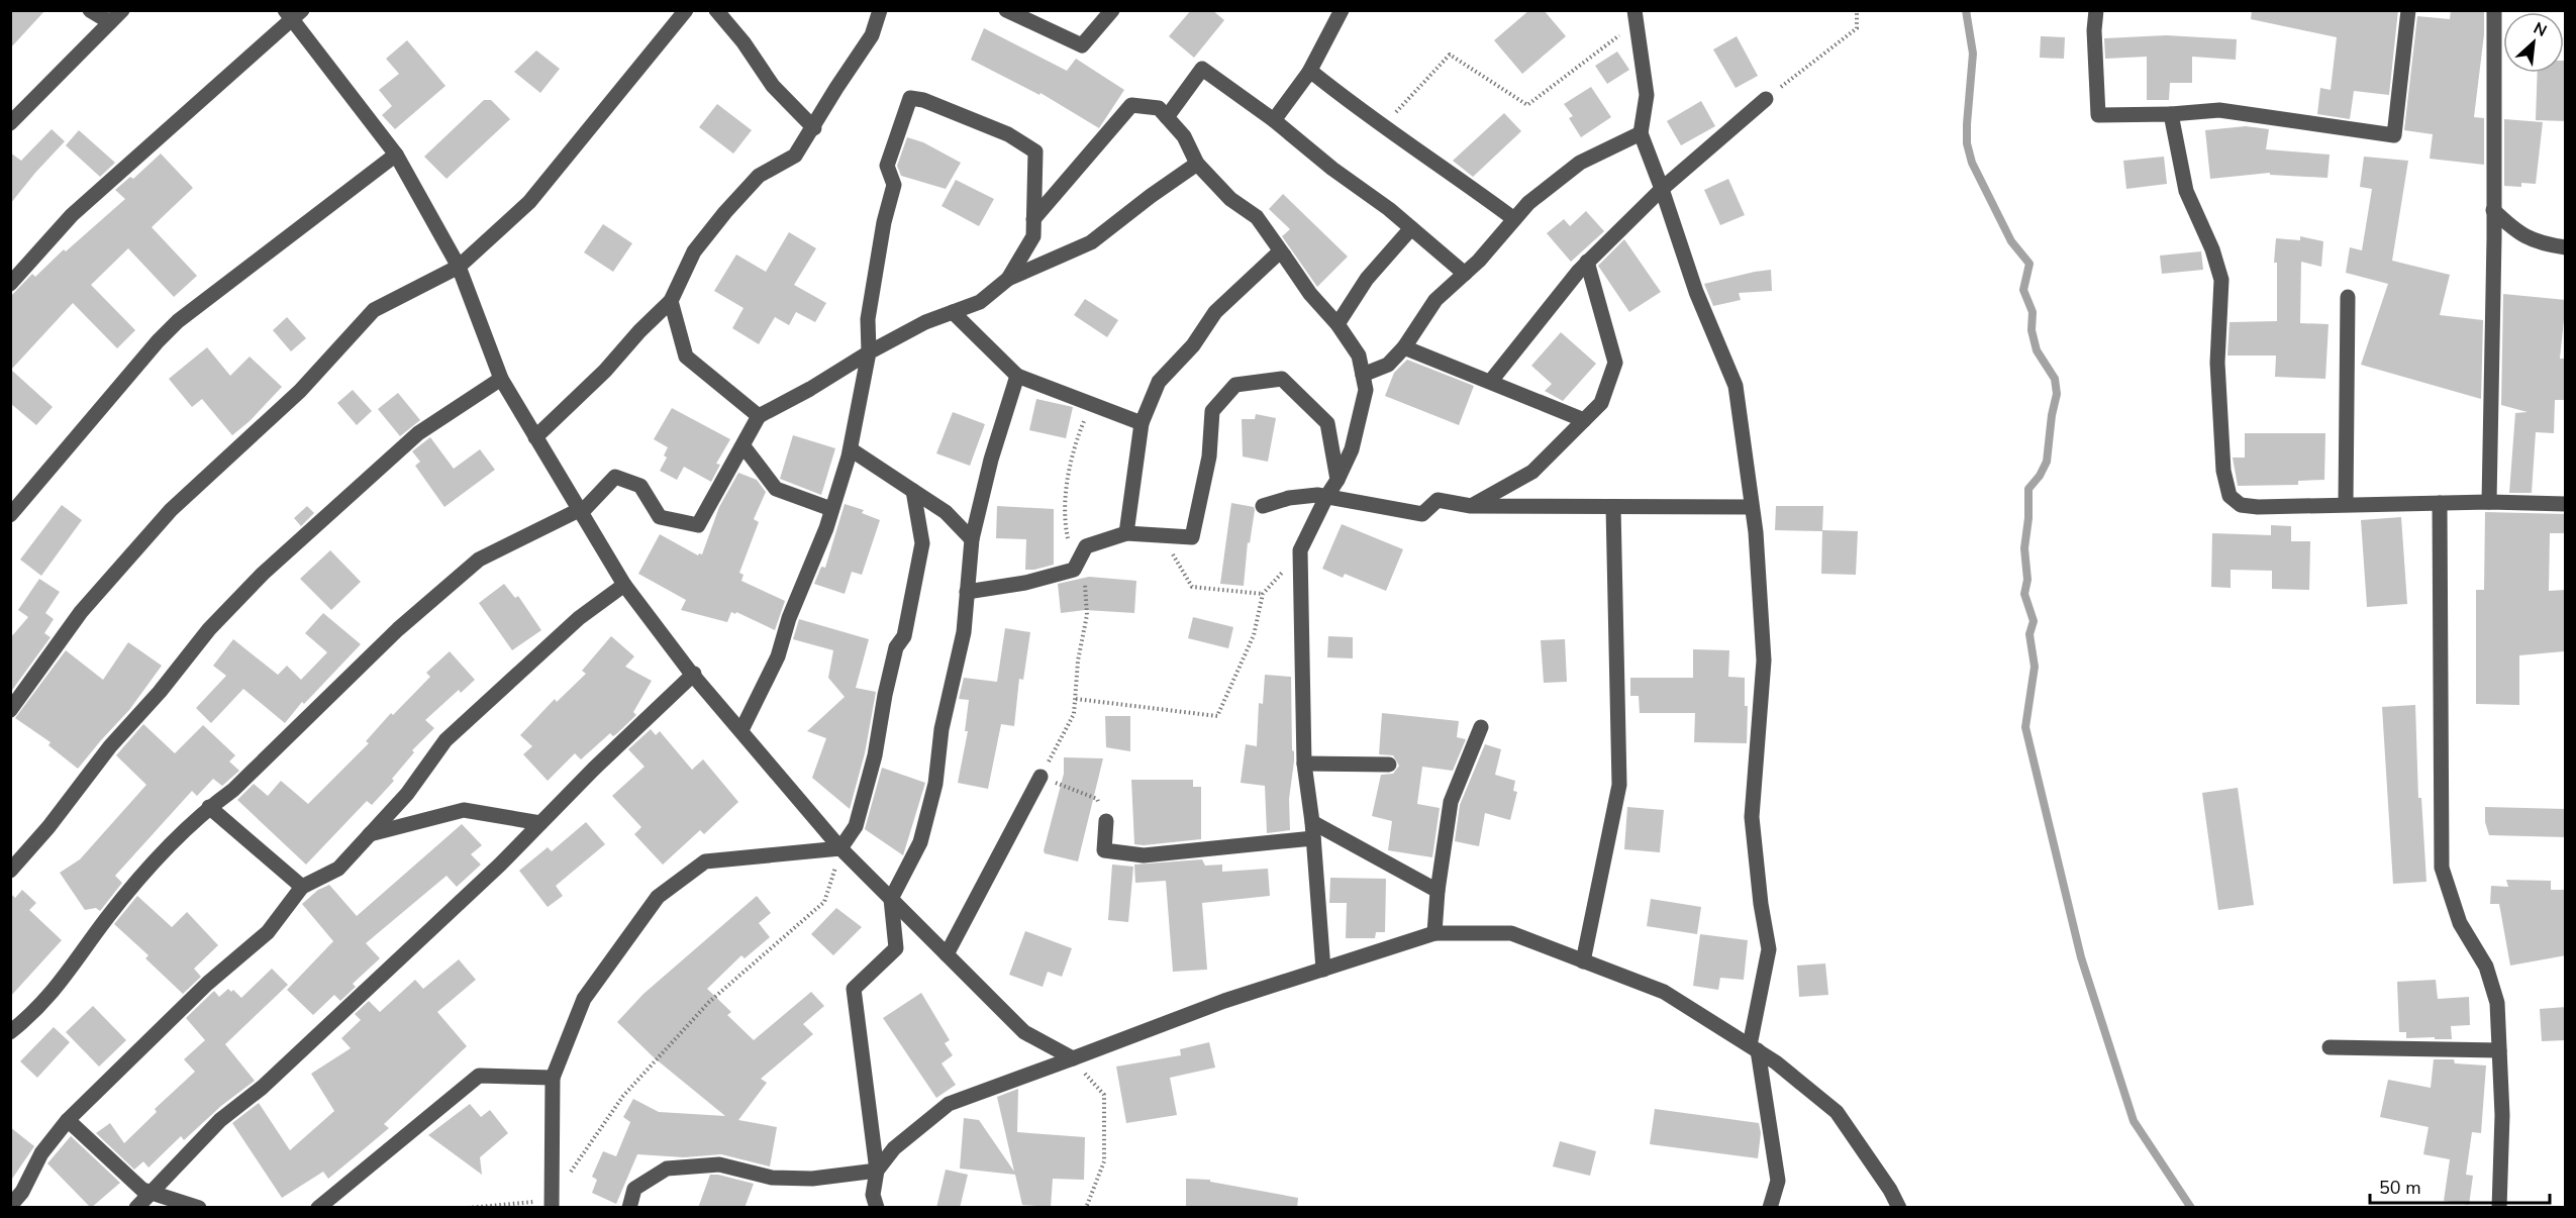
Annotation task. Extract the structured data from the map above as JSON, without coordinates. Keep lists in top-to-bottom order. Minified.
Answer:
{"scale_bar":"50 m","north":"top right"}
